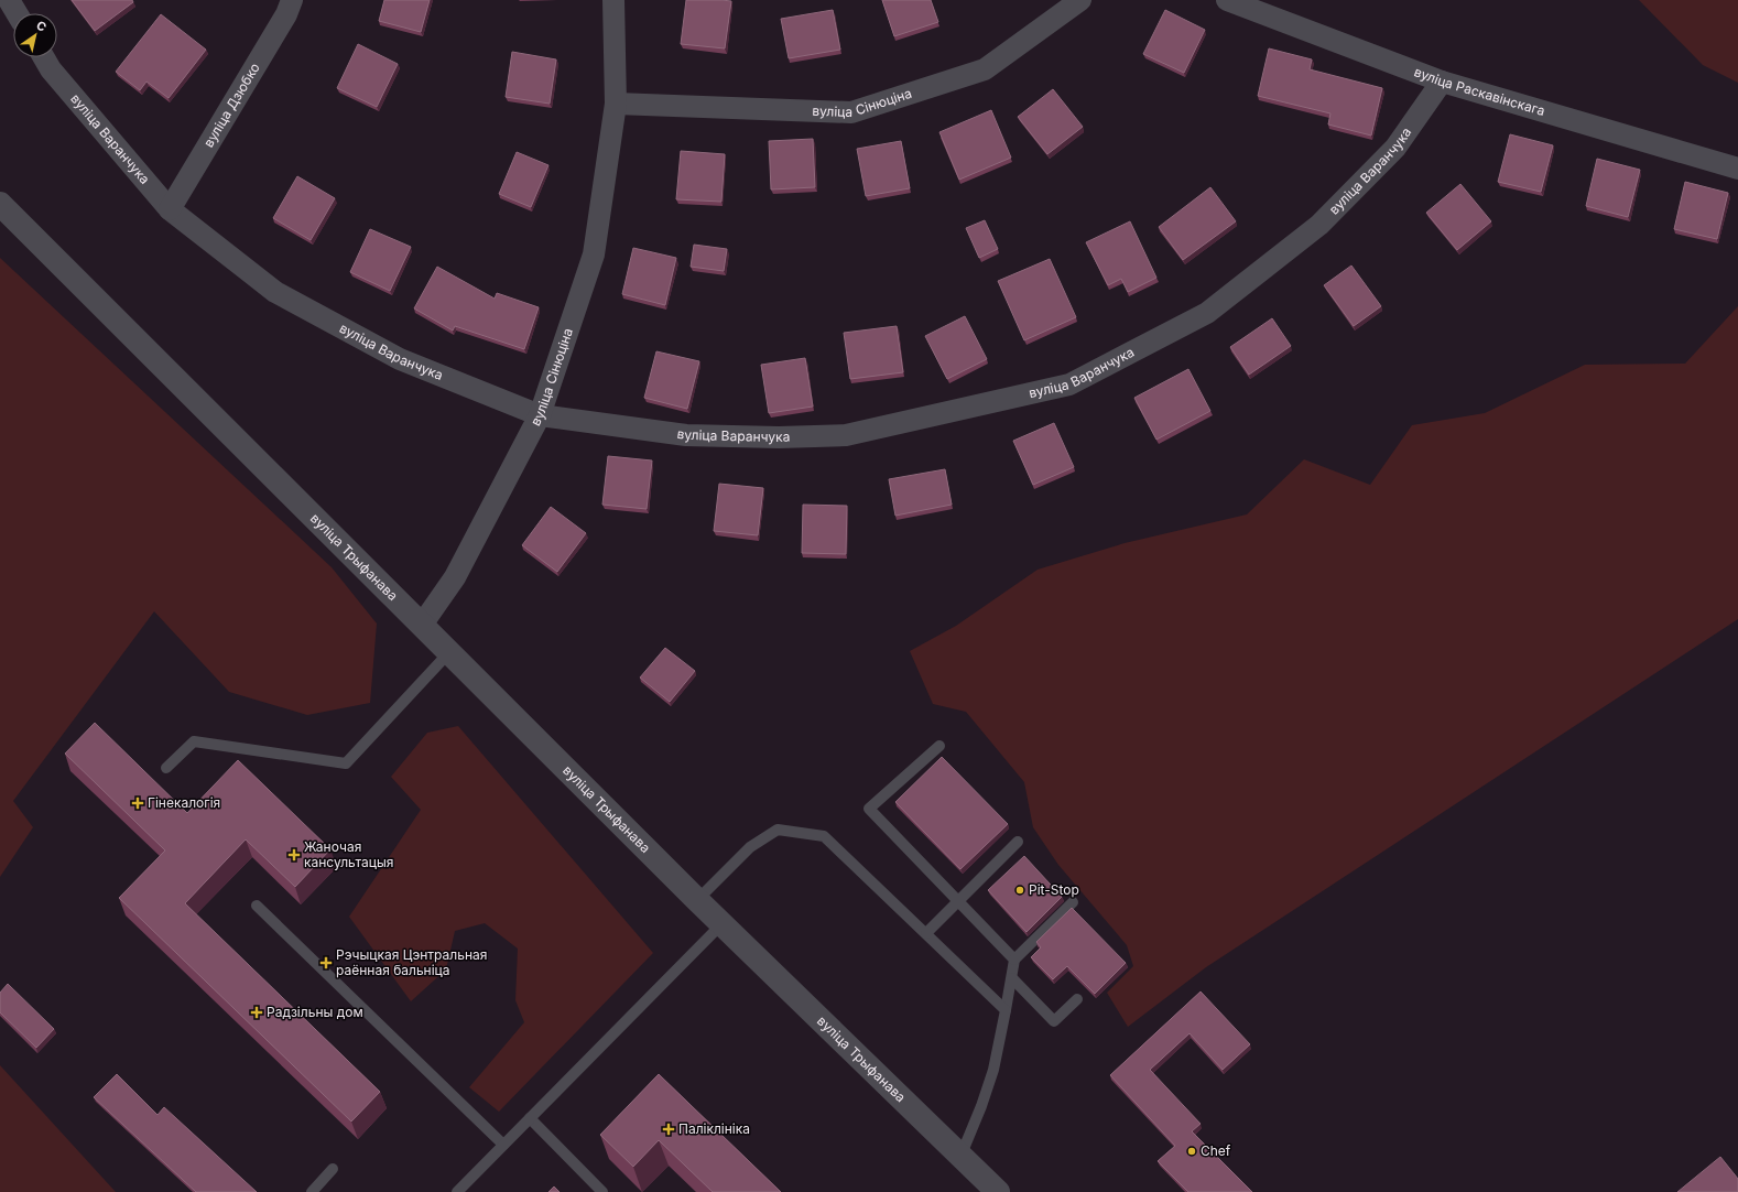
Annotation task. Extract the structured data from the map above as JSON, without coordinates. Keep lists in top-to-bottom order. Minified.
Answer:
{"streets":{"street":["вуліца Раскавінскага","вуліца Сінюціна","вуліца Дзюбко","вуліца Варанчука","вуліца Трыфанава"]},"crossings":[["вуліца Раскавінскага","вуліца Варанчука"],["вуліца Сінюціна","вуліца Варанчука"],["вуліца Сінюціна","вуліца Трыфанава"],["вуліца Дзюбко","вуліца Варанчука"]],"places":{"health":["Гінекалогія","Жаночая кансультацыя","Рэчыцкая Цэнтральная раённая бальніца","Радзільны дом","Паліклініка"],"other":["Pit-Stop","Chef"]},"north":"top right"}
